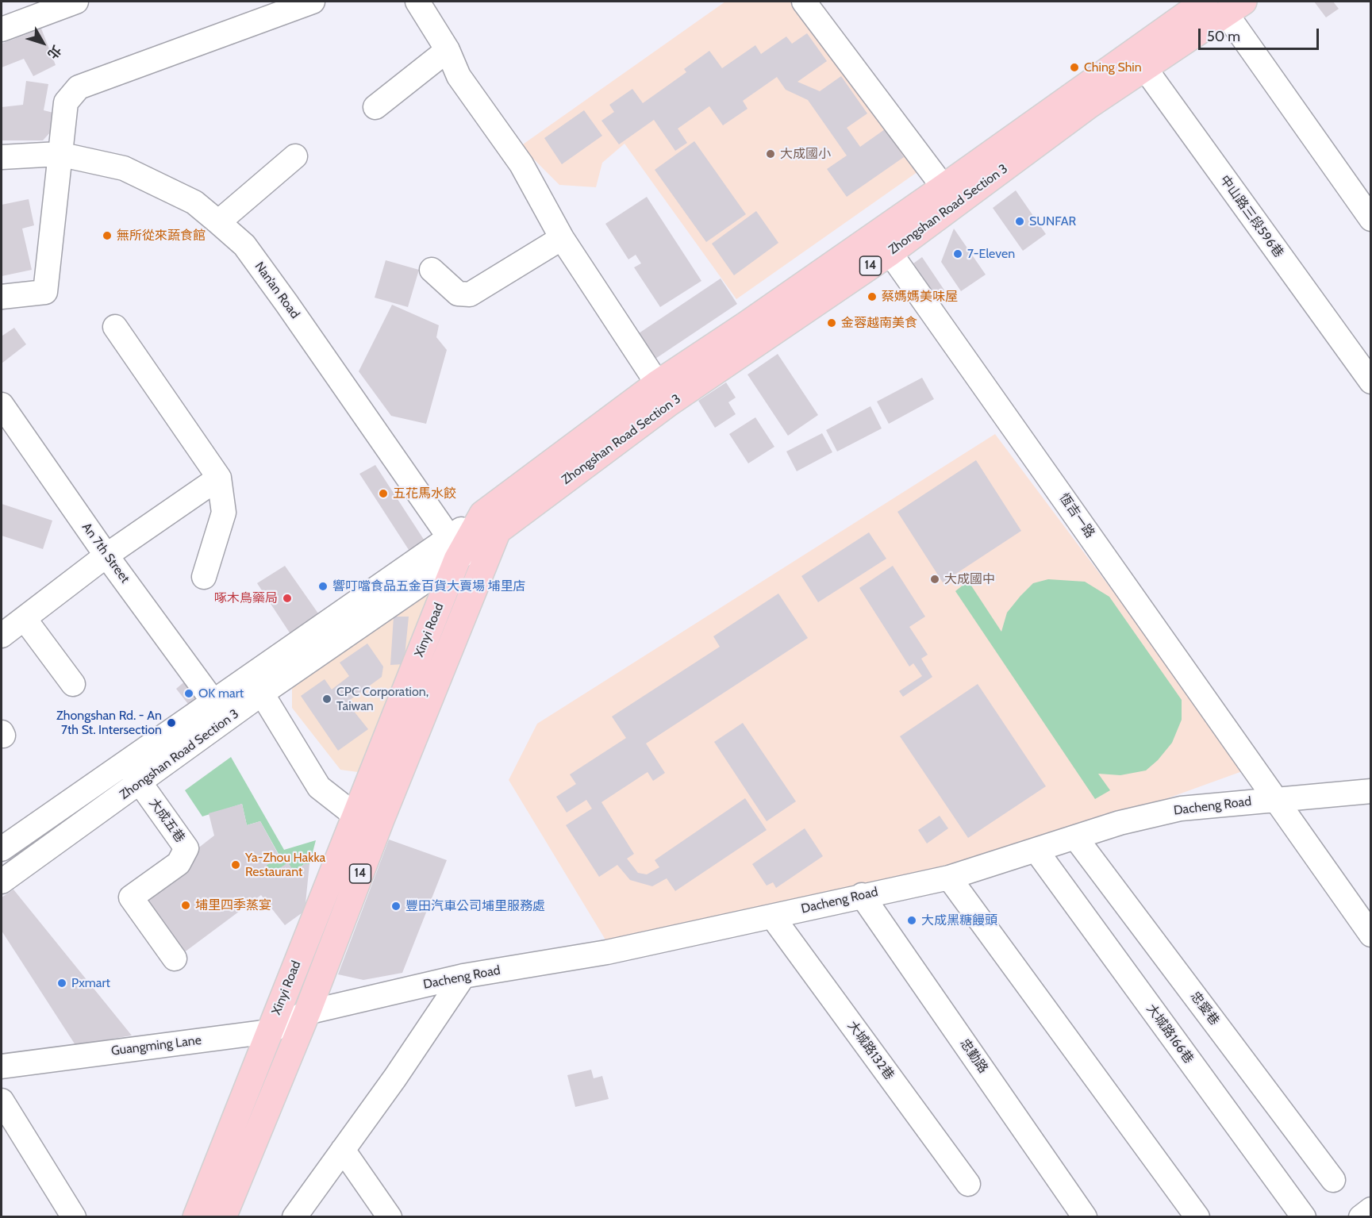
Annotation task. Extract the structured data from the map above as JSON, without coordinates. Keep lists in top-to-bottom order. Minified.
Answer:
{"streets":{"main road":["Zhongshan Road Section 3","14","Xinyi Road"],"street":["中山路三段596巷","Nan’an Road","恆吉一路","An 7th Street","Dacheng Road","大成五巷","忠愛巷","大城路166巷","Guangming Lane","大城路132巷","忠勤路"]},"crossings":[["Zhongshan Road Section 3","中山路三段596巷"],["Zhongshan Road Section 3","Nan’an Road"],["Zhongshan Road Section 3","恆吉一路"],["Zhongshan Road Section 3","An 7th Street"],["Zhongshan Road Section 3","Xinyi Road"],["Zhongshan Road Section 3","大成五巷"],["Nan’an Road","Xinyi Road"],["恆吉一路","Dacheng Road"],["Xinyi Road","Dacheng Road"],["Xinyi Road","Guangming Lane"],["Dacheng Road","忠愛巷"],["Dacheng Road","大城路166巷"],["Dacheng Road","Guangming Lane"],["Dacheng Road","大城路132巷"],["Dacheng Road","忠勤路"]],"places":["Ching Shin","大成國小","SUNFAR","無所從來蔬食館","7-Eleven","蔡媽媽美味屋","金蓉越南美食","五花馬水餃","大成國中","響叮噹食品五金百貨大賣場 埔里店","啄木鳥藥局","OK mart","CPC Corporation, Taiwan","Zhongshan Rd. - An 7th St. Intersection","Ya-Zhou Hakka Restaurant","埔里四季蒸宴","豐田汽車公司埔里服務處","大成黑糖饅頭","Pxmart"],"scale_bar":"50 m","north":"bottom right"}
